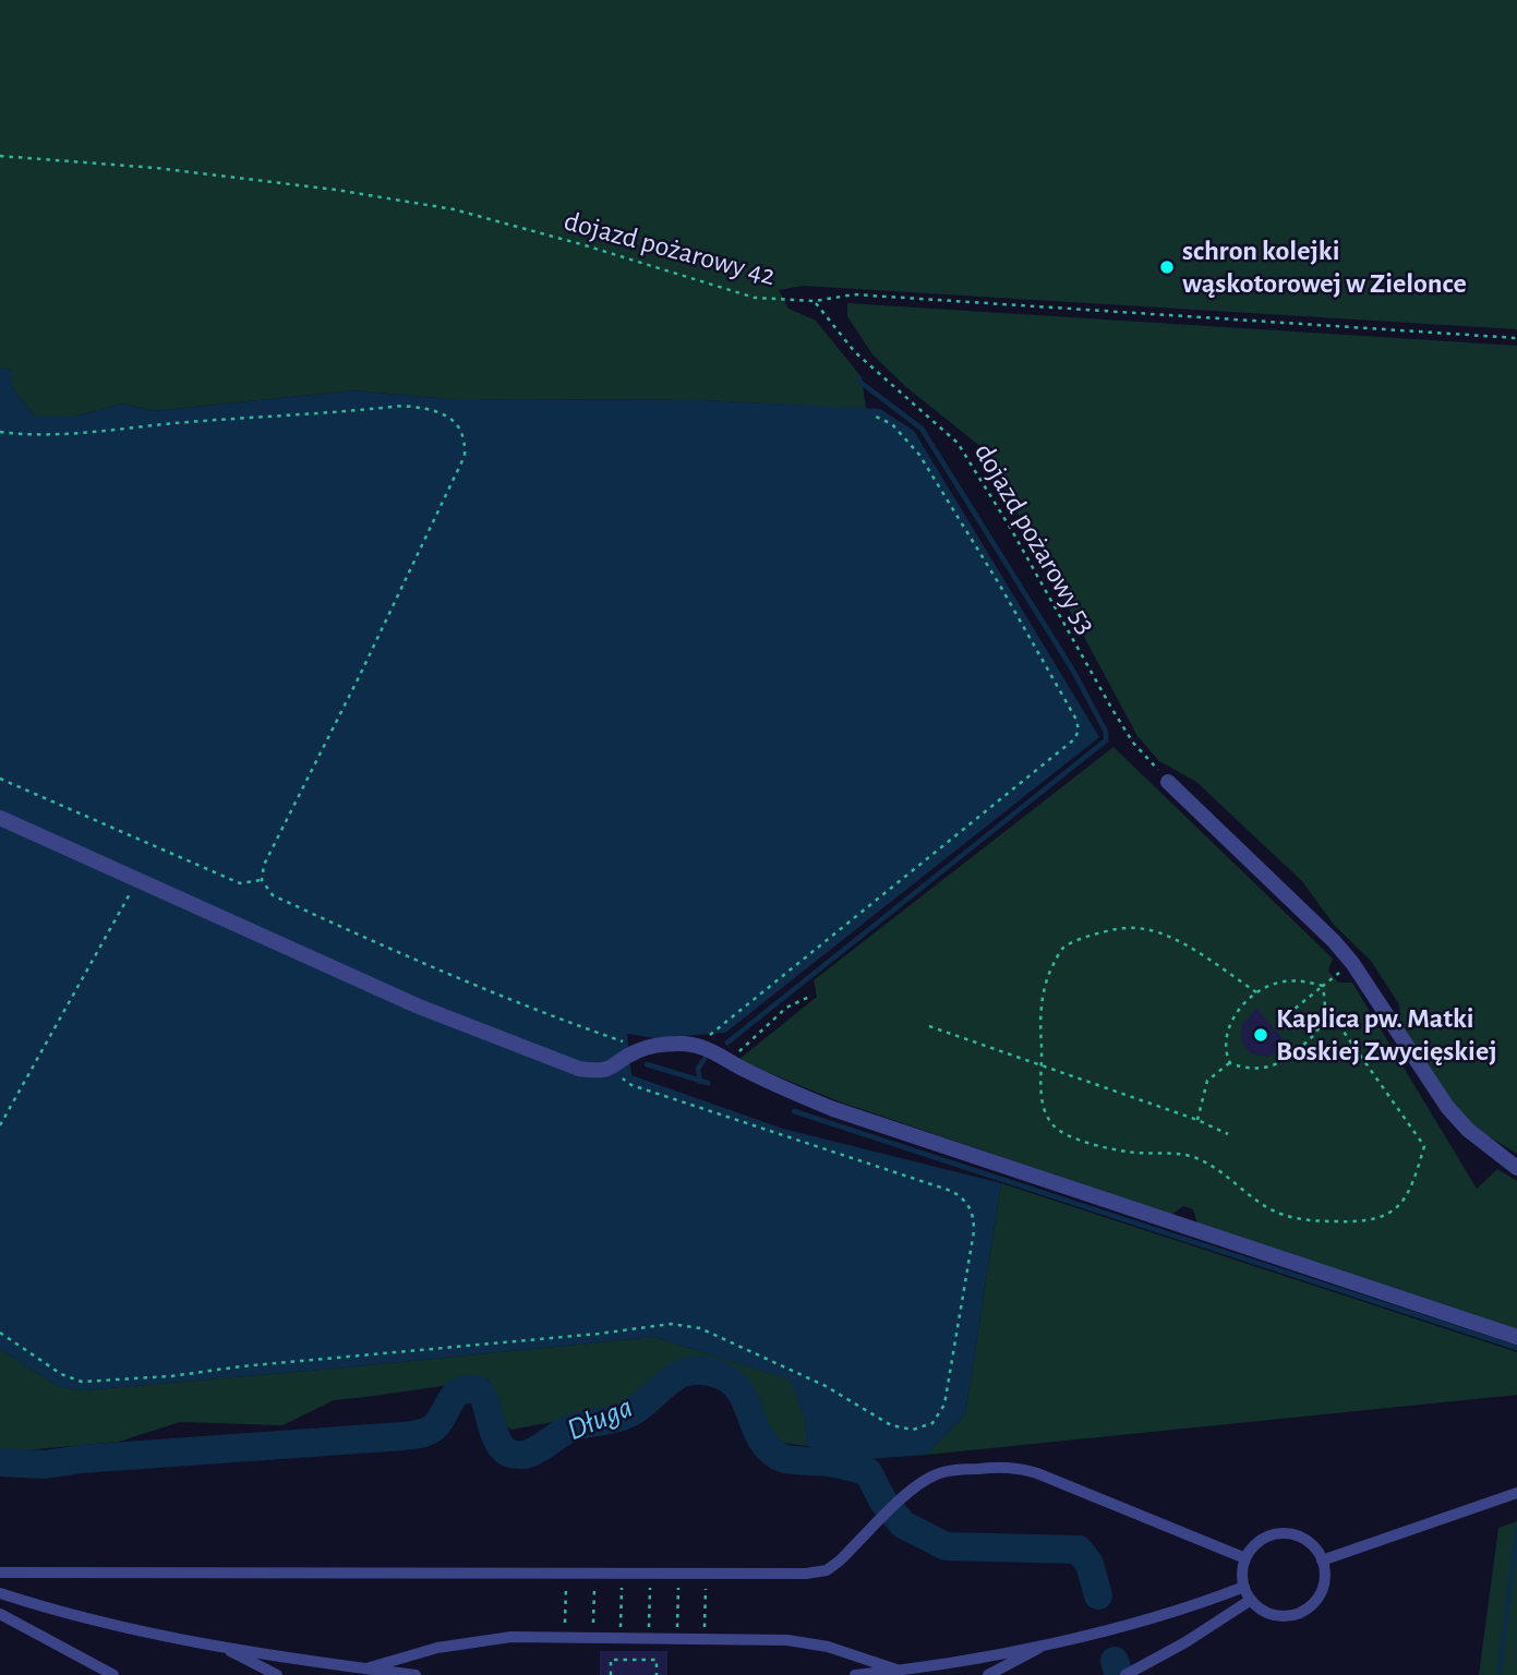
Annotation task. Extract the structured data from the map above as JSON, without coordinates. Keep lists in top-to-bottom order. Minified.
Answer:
{"streets":{"path":["dojazd pożarowy 42","dojazd pożarowy 53"]},"crossings":[["dojazd pożarowy 42","dojazd pożarowy 53"]],"water":["Długa"],"places":["schron kolejki wąskotorowej w Zielonce","Kaplica pw. Matki Boskiej Zwycięskiej"]}
